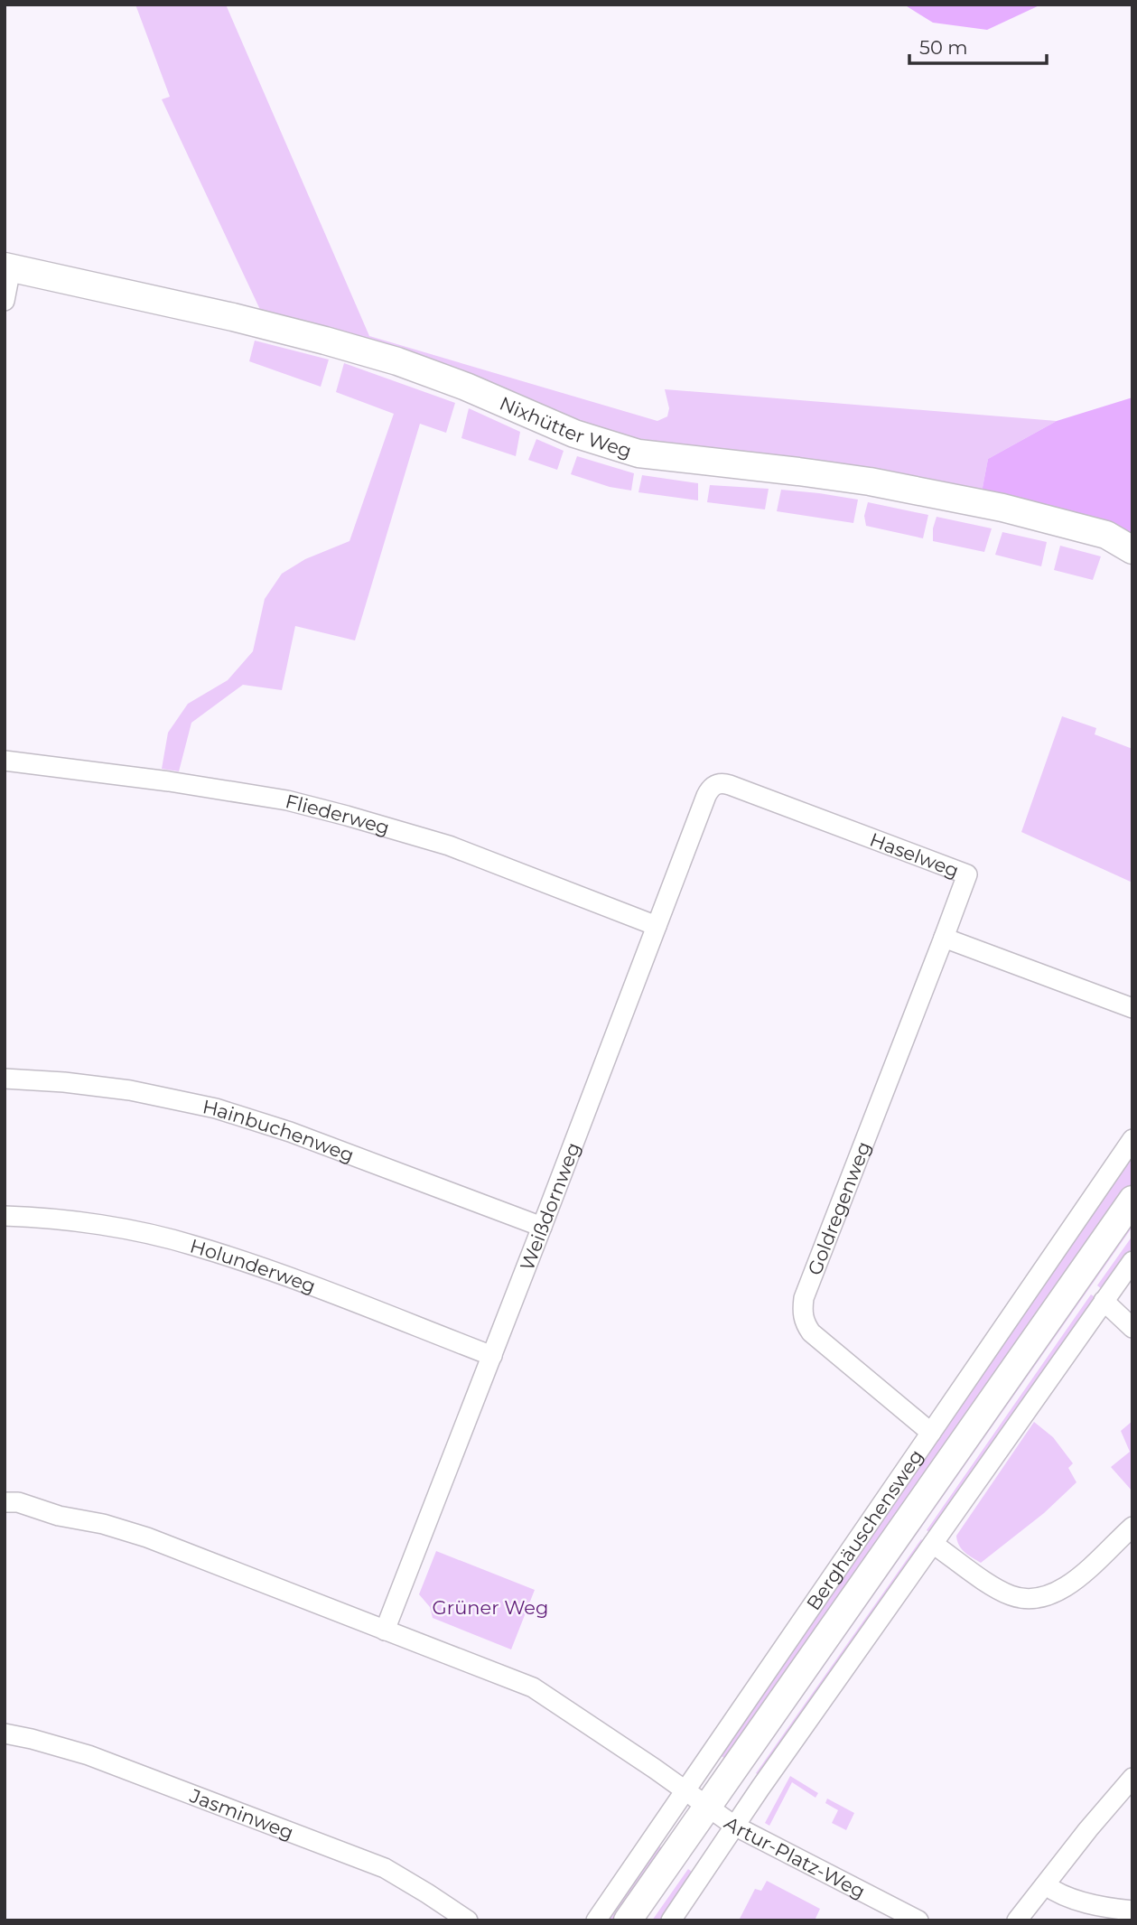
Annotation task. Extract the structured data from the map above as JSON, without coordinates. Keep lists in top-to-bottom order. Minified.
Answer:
{"streets":{"main road":["Nixhütter Weg","Berghäuschensweg"],"street":["Fliederweg","Haselweg","Hainbuchenweg","Weißdornweg","Goldregenweg","Holunderweg","Jasminweg","Artur-Platz-Weg"]},"crossings":[["Fliederweg","Weißdornweg"],["Haselweg","Weißdornweg"],["Haselweg","Goldregenweg"],["Hainbuchenweg","Weißdornweg"],["Weißdornweg","Holunderweg"],["Goldregenweg","Berghäuschensweg"],["Berghäuschensweg","Artur-Platz-Weg"]],"parks":["Grüner Weg"],"scale_bar":"50 m"}
